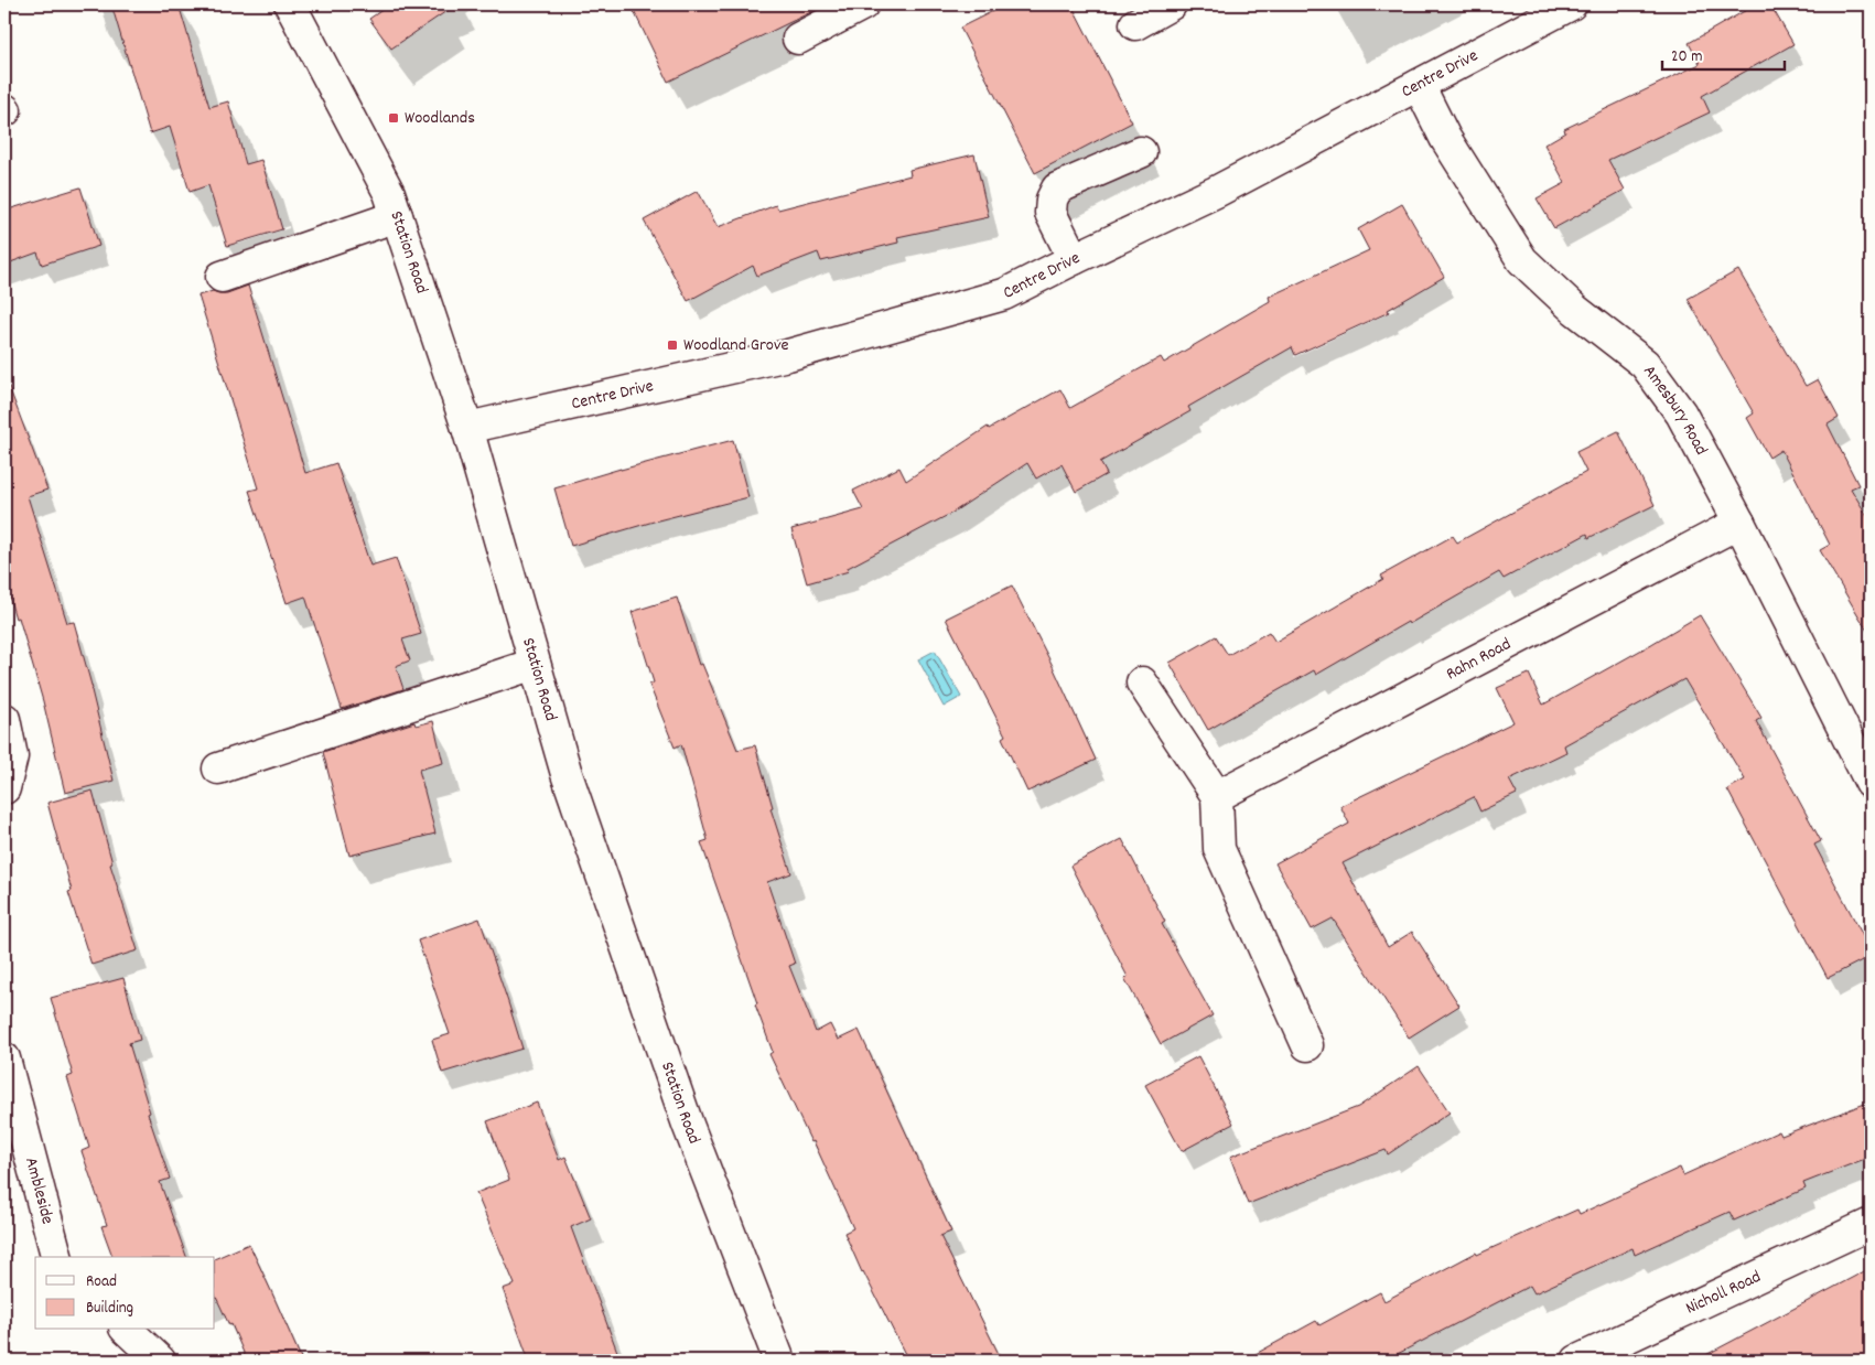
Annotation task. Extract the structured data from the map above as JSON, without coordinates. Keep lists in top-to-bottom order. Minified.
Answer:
{"streets":{"street":["Centre Drive","Station Road","Amesbury Road","Rahn Road","Ambleside","Nicholl Road"]},"crossings":[["Centre Drive","Station Road"],["Centre Drive","Amesbury Road"],["Amesbury Road","Rahn Road"]],"places":{"transit":["Woodlands","Woodland Grove"]},"legend":["Road","Building"],"scale_bar":"20 m"}
